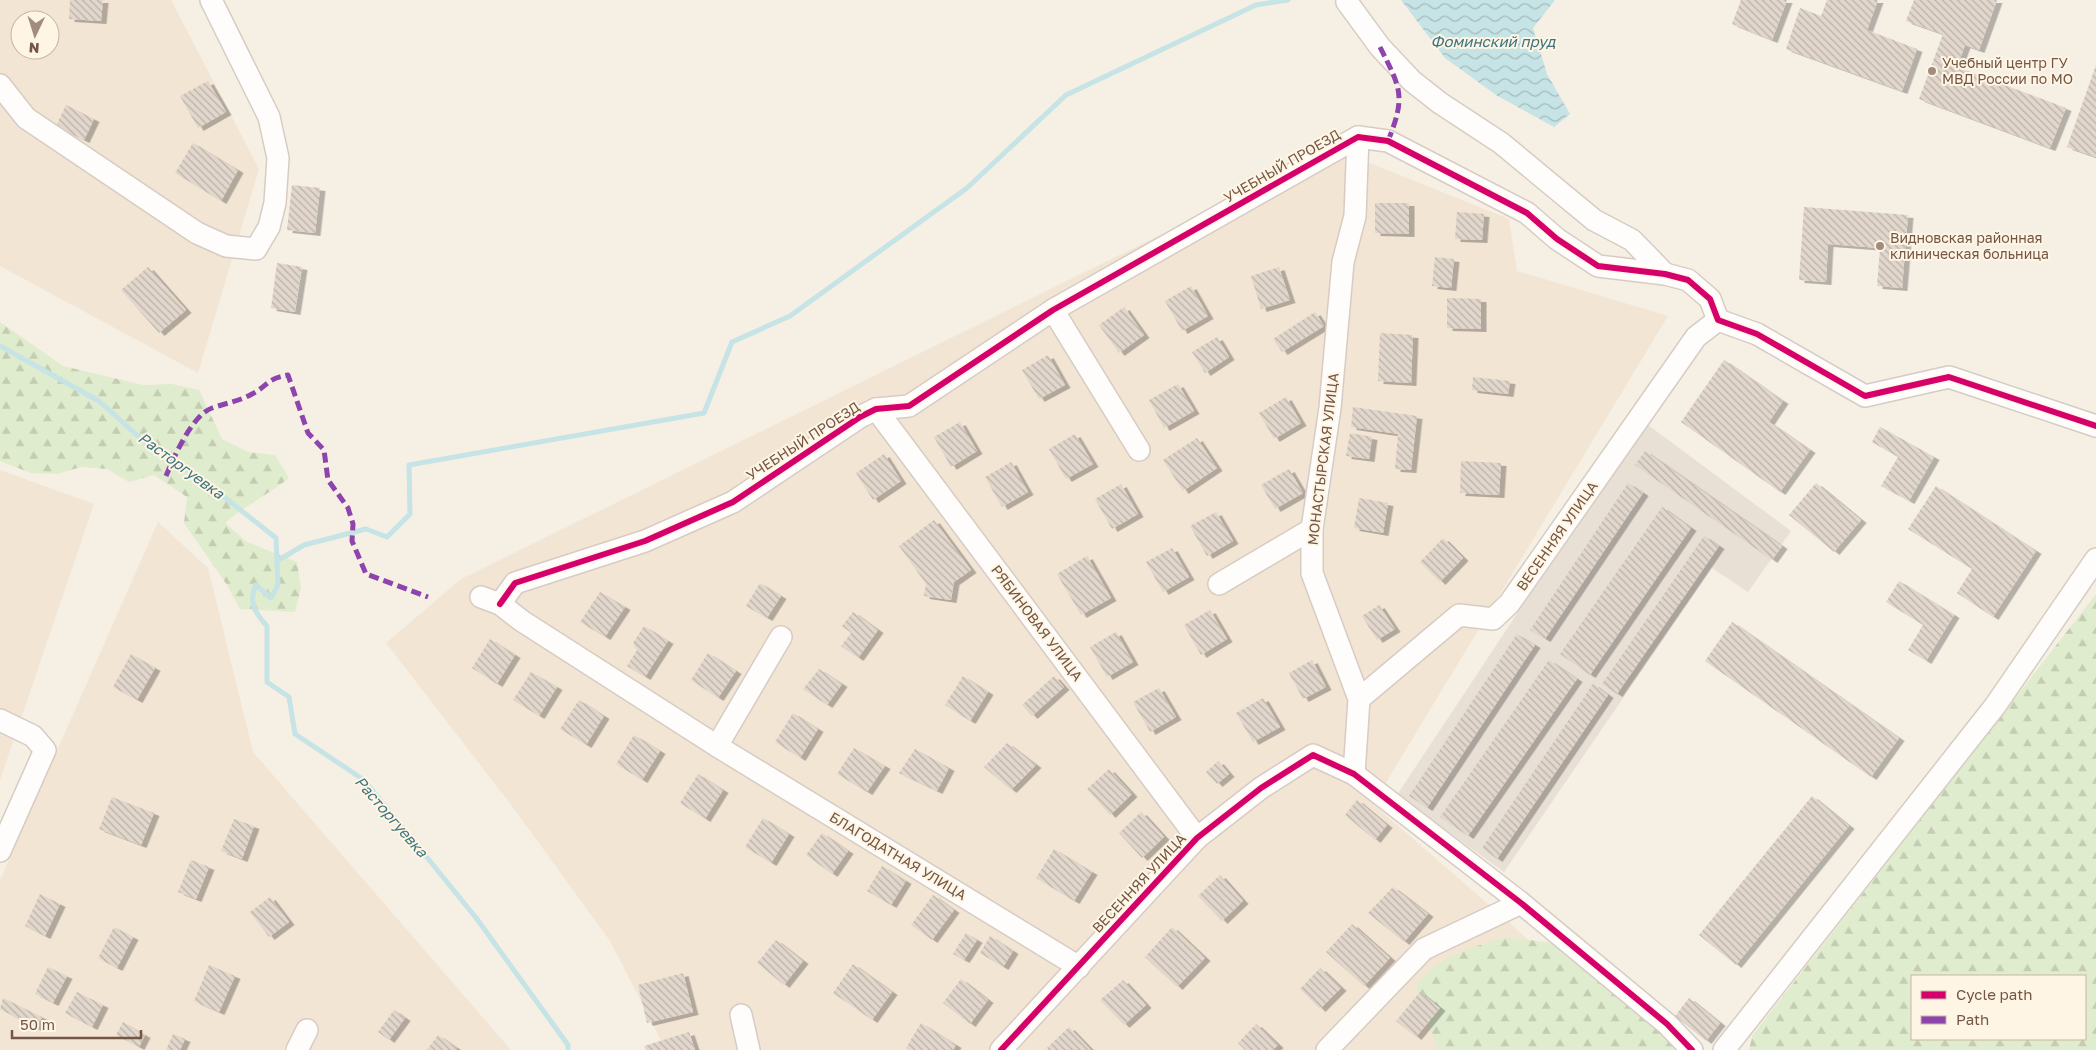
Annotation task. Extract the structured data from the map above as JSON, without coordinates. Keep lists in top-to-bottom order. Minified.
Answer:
{"streets":{"street":["УЧЕБНЫЙ ПРОЕЗД","МОНАСТЫРСКАЯ УЛИЦА","ВЕСЕННЯЯ УЛИЦА","РЯБИНОВАЯ УЛИЦА","БЛАГОДАТНАЯ УЛИЦА"]},"crossings":[["УЧЕБНЫЙ ПРОЕЗД","МОНАСТЫРСКАЯ УЛИЦА"],["УЧЕБНЫЙ ПРОЕЗД","ВЕСЕННЯЯ УЛИЦА"],["УЧЕБНЫЙ ПРОЕЗД","РЯБИНОВАЯ УЛИЦА"],["УЧЕБНЫЙ ПРОЕЗД","БЛАГОДАТНАЯ УЛИЦА"],["МОНАСТЫРСКАЯ УЛИЦА","ВЕСЕННЯЯ УЛИЦА"],["ВЕСЕННЯЯ УЛИЦА","РЯБИНОВАЯ УЛИЦА"],["ВЕСЕННЯЯ УЛИЦА","БЛАГОДАТНАЯ УЛИЦА"]],"water":["Фоминский пруд","Расторгуевка"],"places":["Учебный центр ГУ МВД России по МО","Видновская районная клиническая больница"],"legend":["Cycle path","Path"],"scale_bar":"50 m","north":"bottom"}
